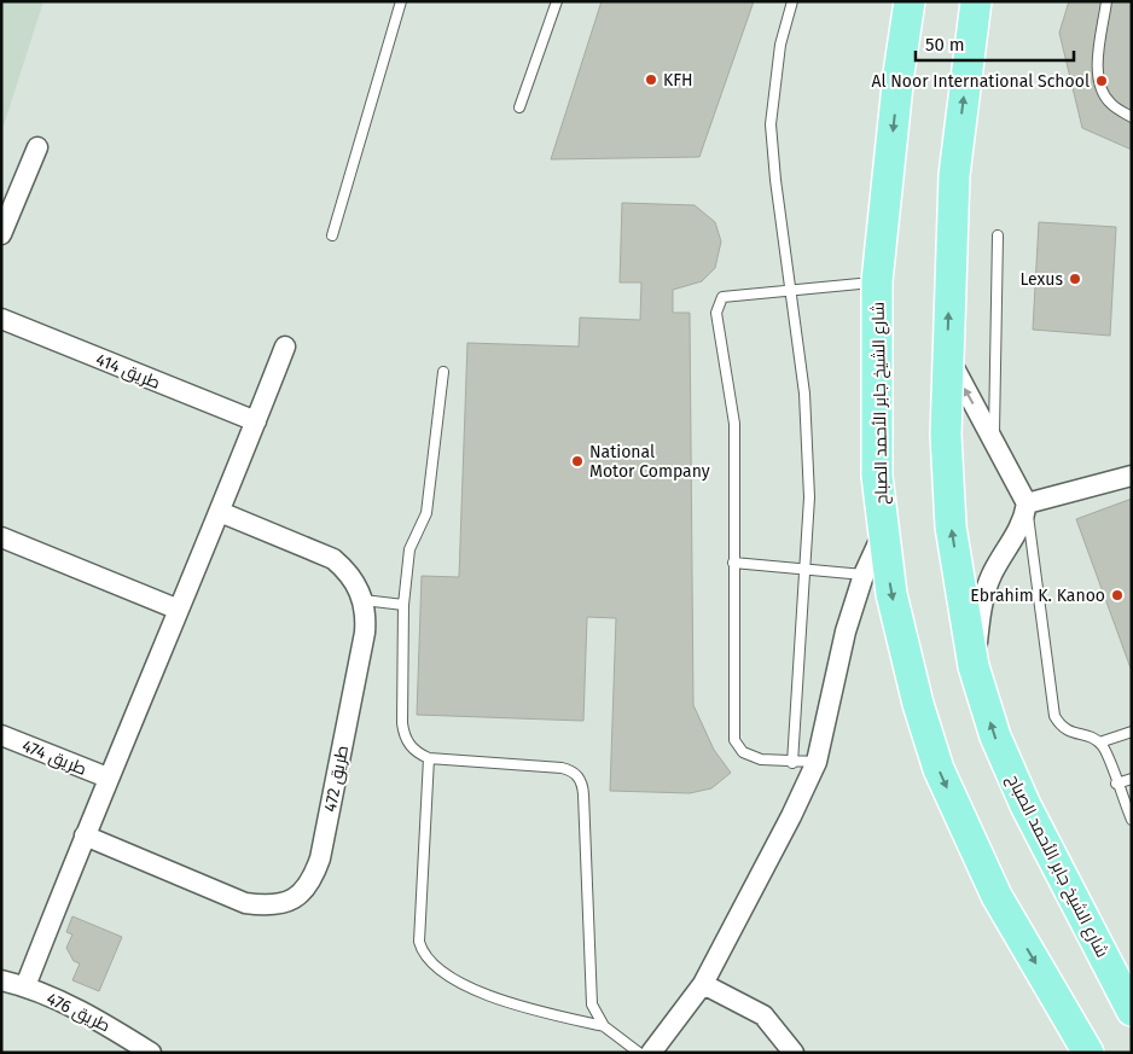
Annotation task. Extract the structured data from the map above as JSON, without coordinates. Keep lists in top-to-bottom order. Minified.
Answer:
{"streets":{"main road":["شارع الشيخ جابر الأحمد الصباح"],"street":["طريق 414","طريق 474","طريق 472","طريق 476"]},"places":["KFH","Al Noor International School","Lexus","National Motor Company","Ebrahim K. Kanoo"],"scale_bar":"50 m"}
